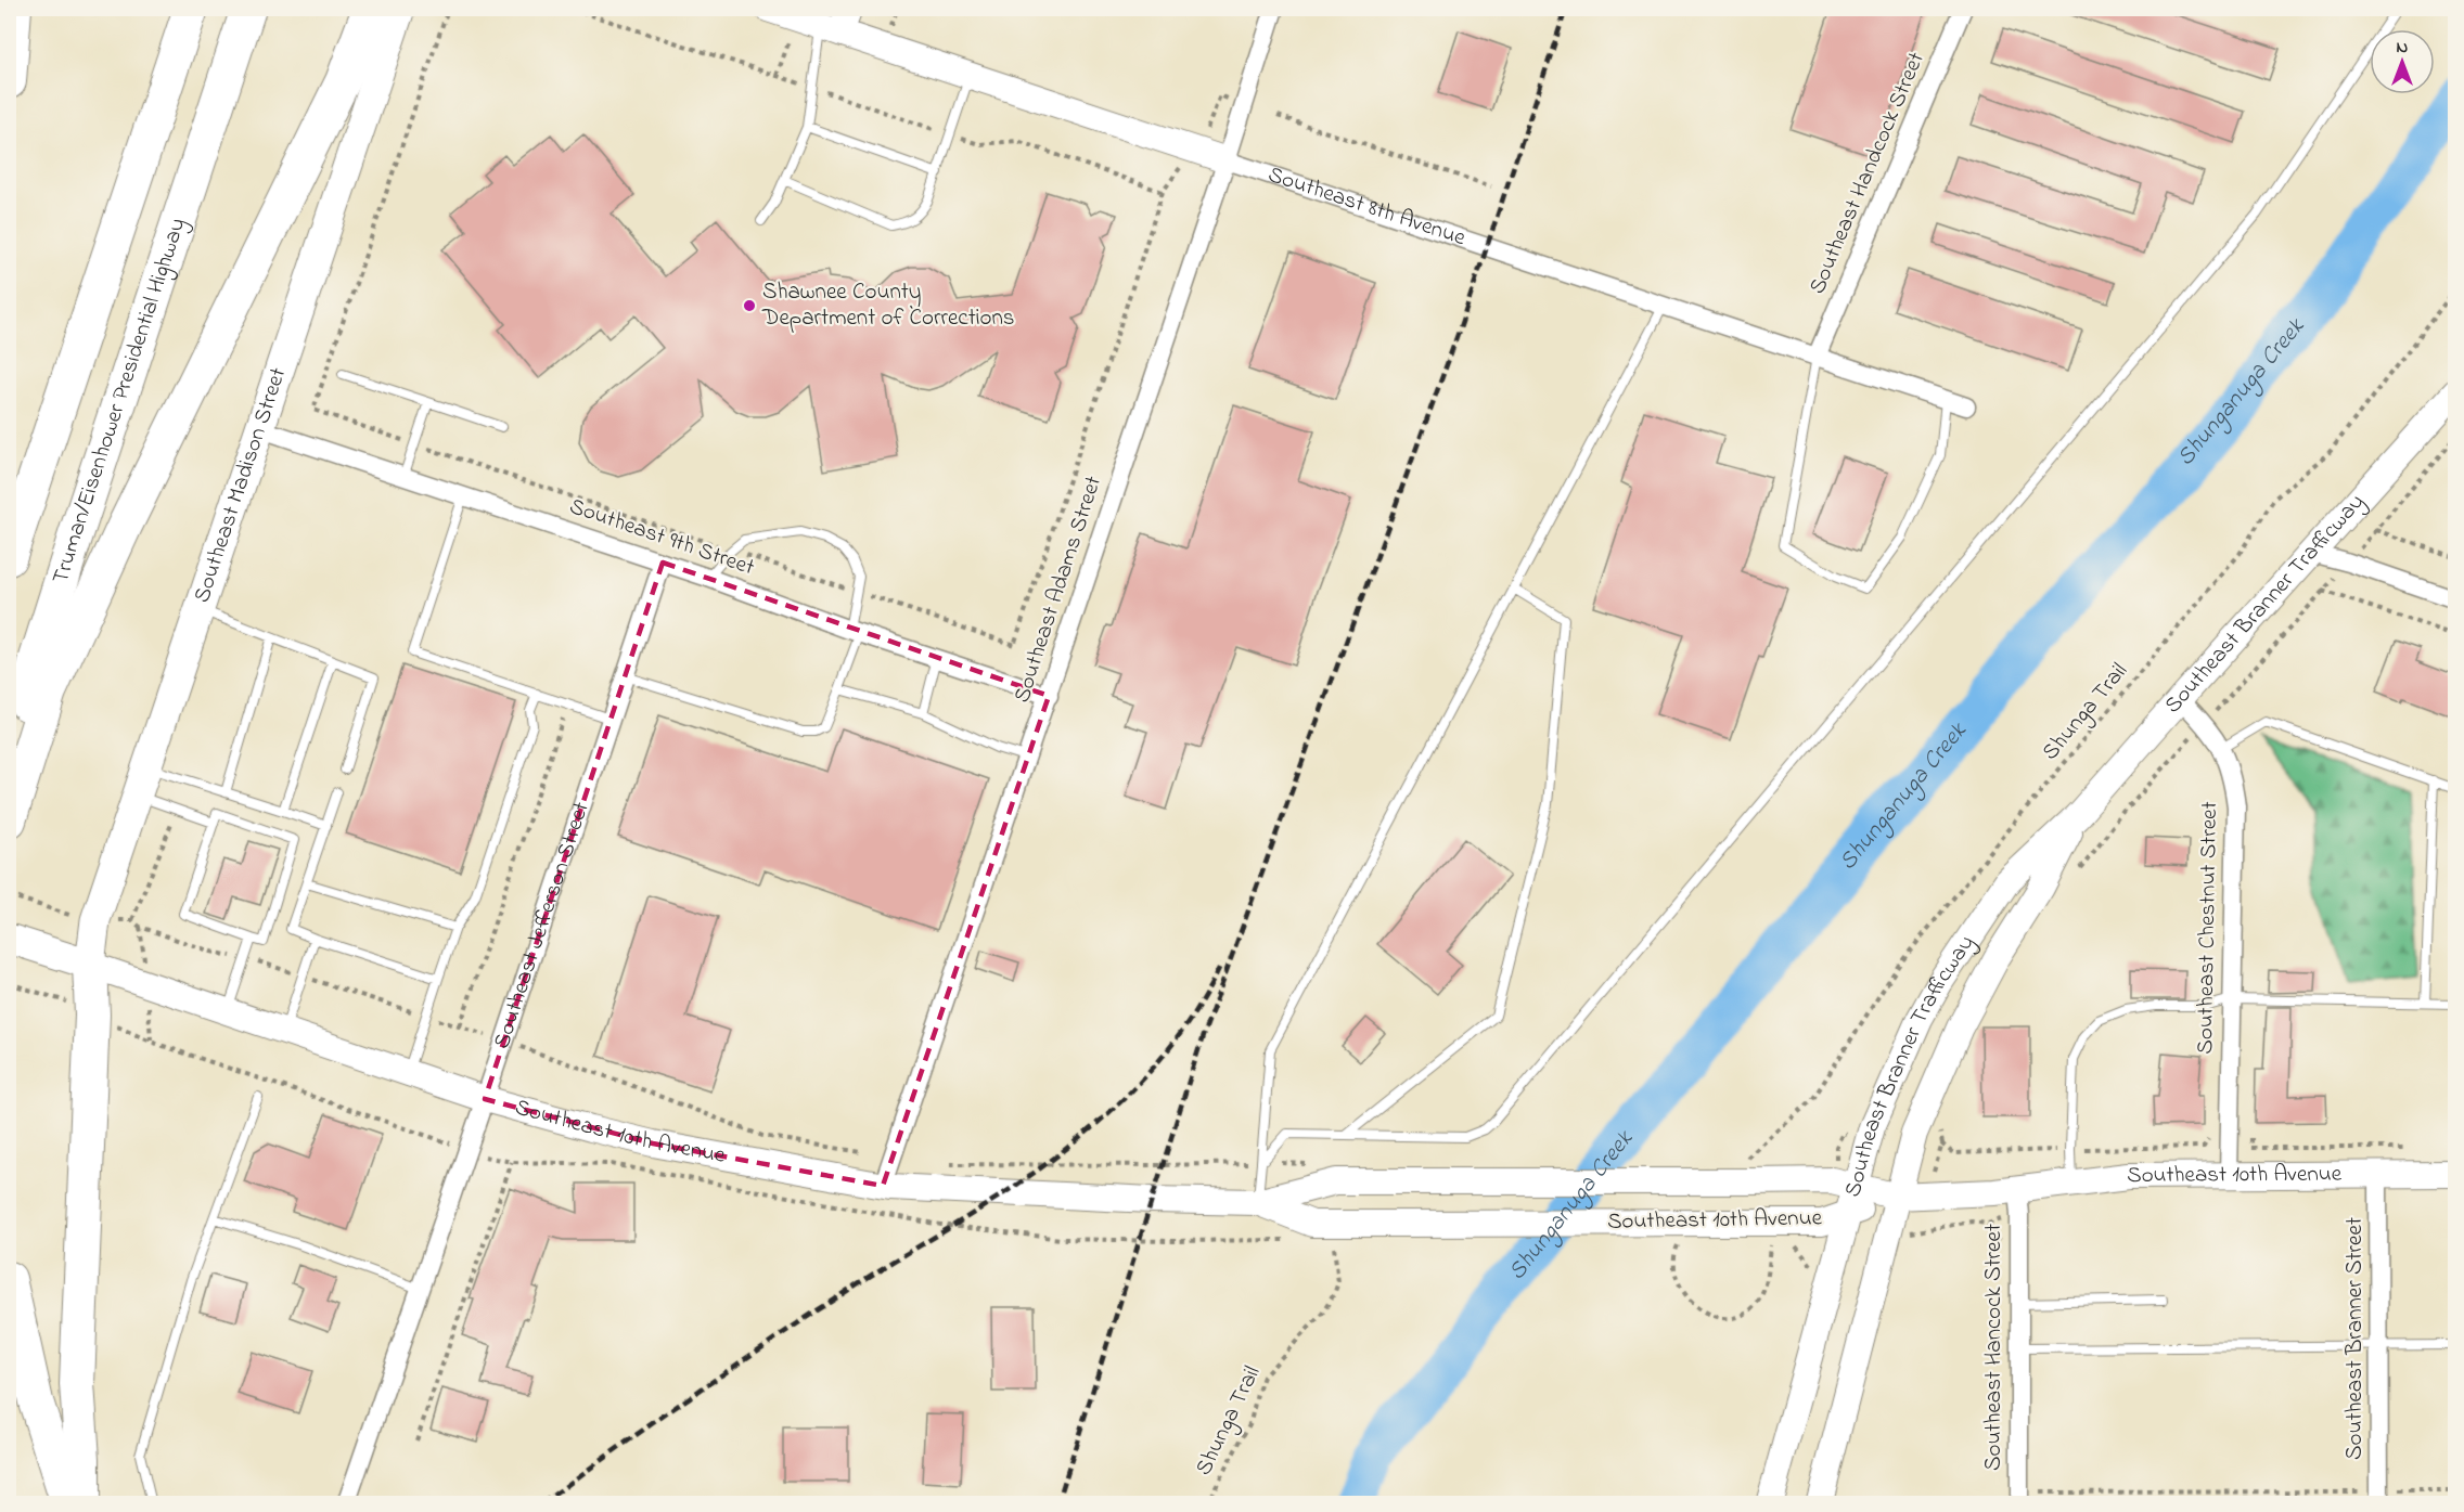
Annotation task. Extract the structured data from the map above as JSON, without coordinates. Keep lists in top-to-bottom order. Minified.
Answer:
{"streets":{"highway":["Truman/Eisenhower Presidential Highway"],"main road":["Southeast 8th Avenue","Southeast Madison Street","Southeast Branner Trafficway","Southeast 10th Avenue"],"street":["Southeast Handcock Street","Southeast 9th Street","Southeast Adams Street","Southeast Jefferson Street","Southeast Chestnut Street","Southeast Branner Street","Southeast Hancock Street"],"path":["Shunga Trail"]},"crossings":[["Southeast Handcock Street","Southeast 8th Avenue"],["Southeast 8th Avenue","Southeast Adams Street"],["Southeast Madison Street","Southeast 9th Street"],["Southeast Madison Street","Southeast 10th Avenue"],["Southeast 9th Street","Southeast Adams Street"],["Southeast 9th Street","Southeast Jefferson Street"],["Southeast Adams Street","Southeast 10th Avenue"],["Southeast Branner Trafficway","Southeast Chestnut Street"],["Southeast Branner Trafficway","Southeast 10th Avenue"],["Shunga Trail","Southeast 10th Avenue"],["Southeast Jefferson Street","Southeast 10th Avenue"],["Southeast Chestnut Street","Southeast 10th Avenue"],["Southeast 10th Avenue","Southeast Branner Street"],["Southeast 10th Avenue","Southeast Hancock Street"]],"water":["Shunganuga Creek"],"places":["Shawnee County Department of Corrections"],"north":"top"}
